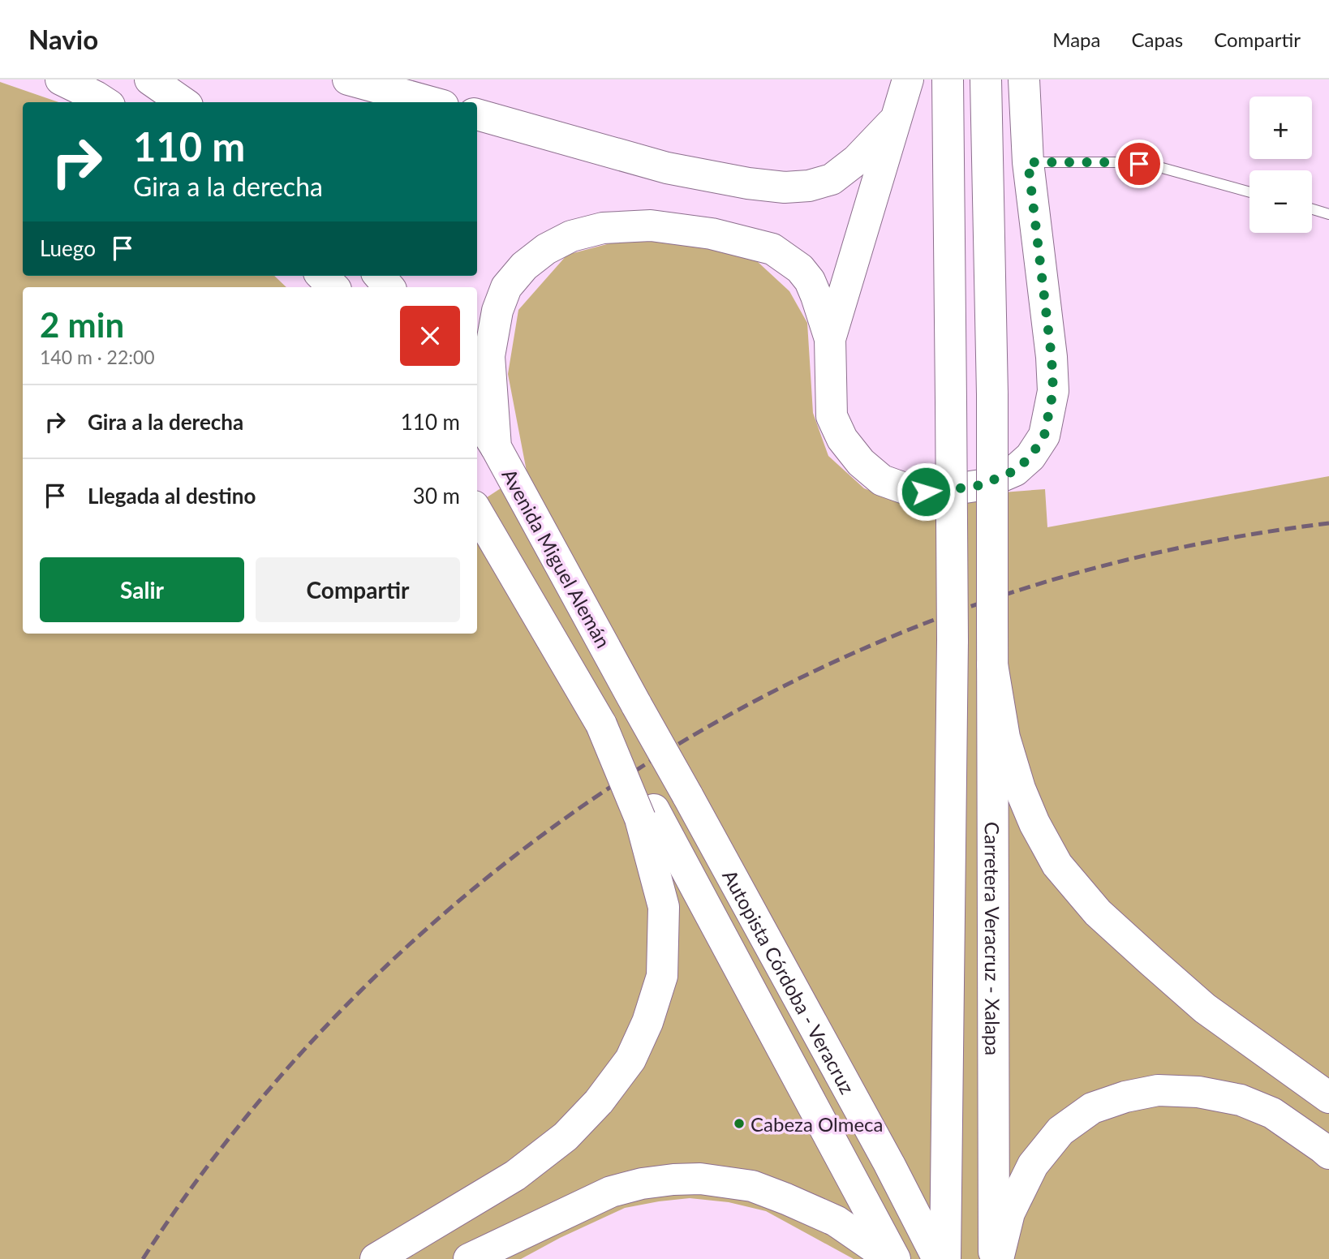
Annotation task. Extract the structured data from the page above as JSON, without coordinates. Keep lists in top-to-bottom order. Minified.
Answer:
{"streets":{"main road":["Avenida Miguel Alemán","Carretera Veracruz - Xalapa","Autopista Córdoba - Veracruz"]},"crossings":[["Avenida Miguel Alemán","Autopista Córdoba - Veracruz"]],"places":["Cabeza Olmeca"],"page":{"header":"Navio","nav":["Mapa","Capas","Compartir"],"map_buttons":["+","−"],"turn":["110 m","Gira a la derecha"],"then":"Luego","heading":["2 min","140 m · 22:00"],"list":[{"name":"Gira a la derecha","value":"110 m"},{"name":"Llegada al destino","value":"30 m"}],"buttons":["Salir","Compartir"]}}
